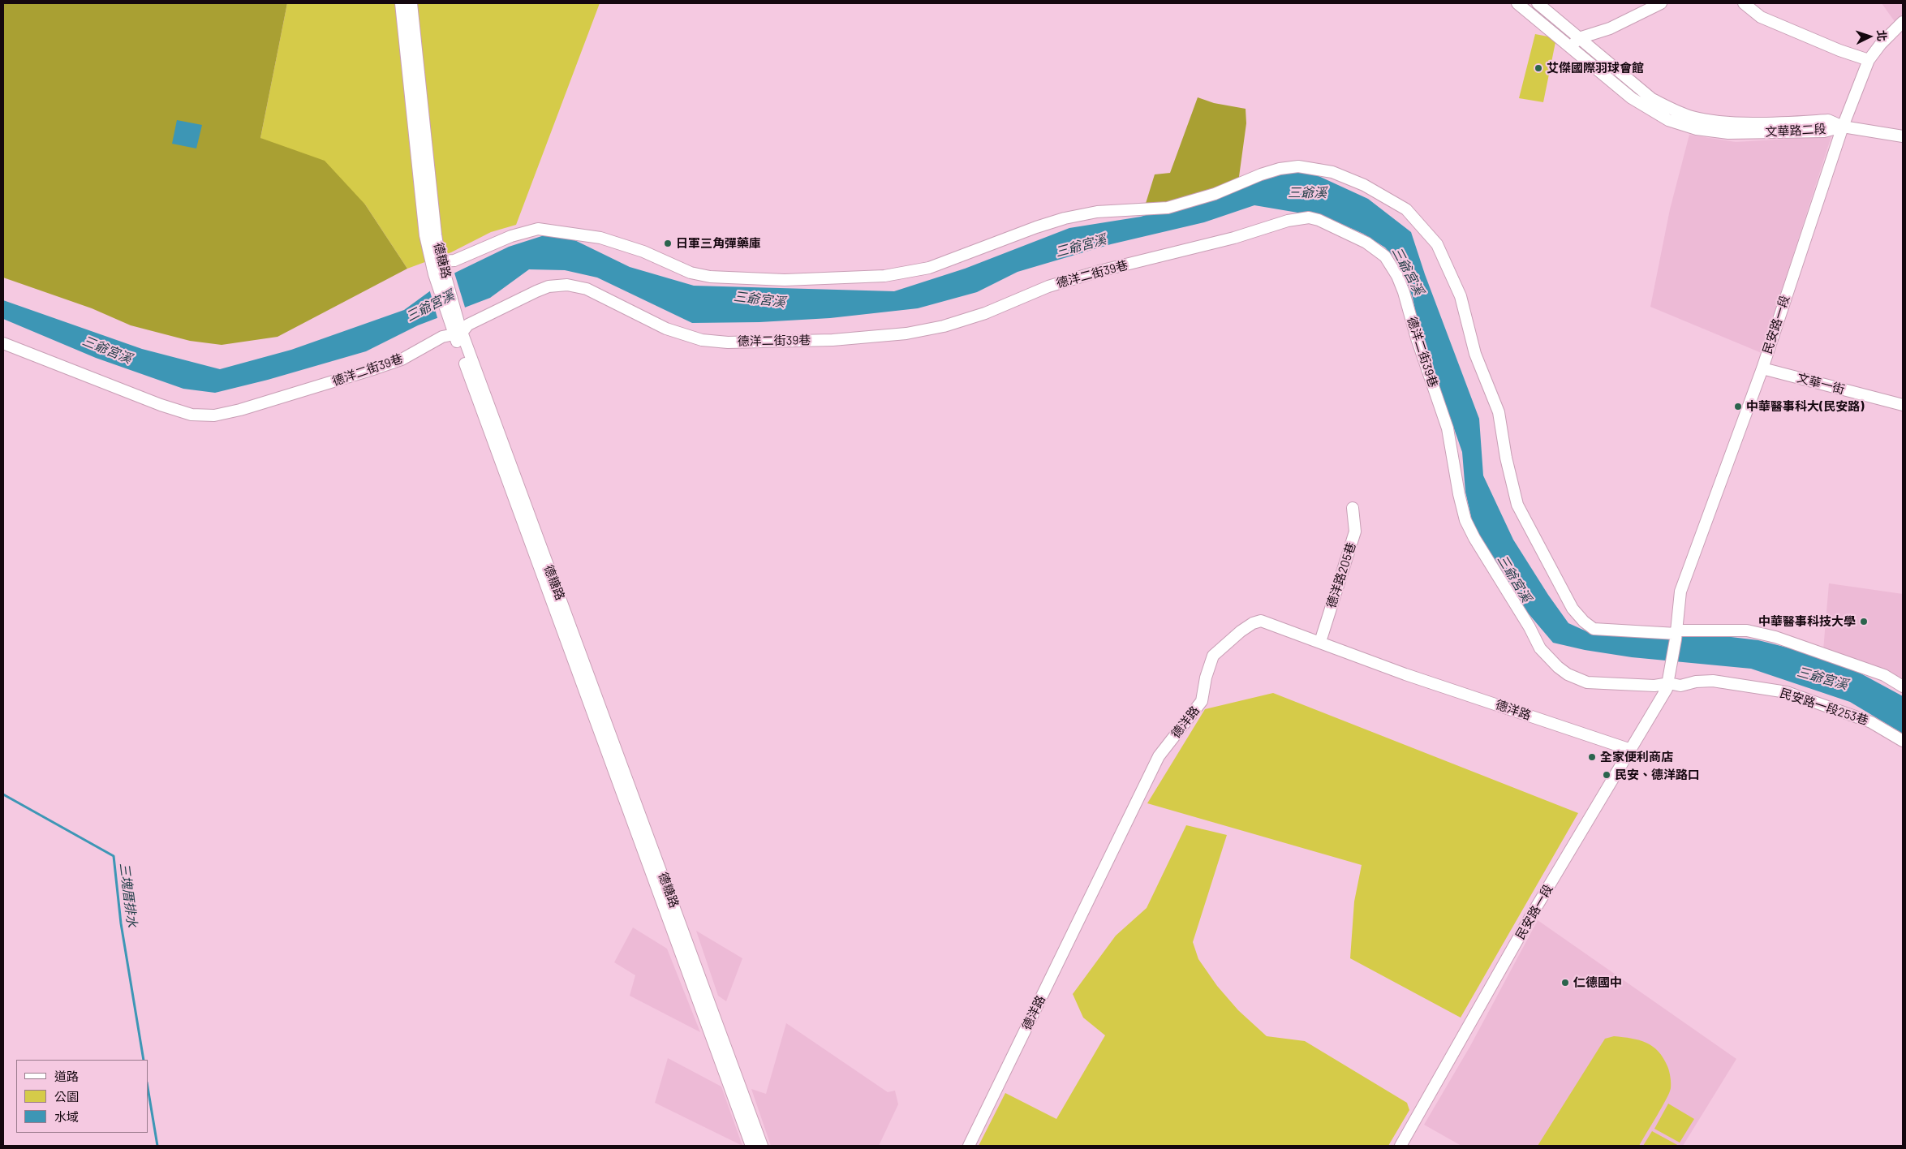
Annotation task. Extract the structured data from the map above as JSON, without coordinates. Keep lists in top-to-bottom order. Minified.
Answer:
{"streets":{"street":["文華路二段","德糖路","德洋二街39巷","民安路一段","文華一街","德洋路205巷","民安路一段253巷","德洋路"]},"crossings":[["文華路二段","民安路一段"],["德糖路","德洋二街39巷"],["德洋二街39巷","民安路一段"],["德洋二街39巷","民安路一段253巷"],["民安路一段","文華一街"],["民安路一段","民安路一段253巷"],["民安路一段","德洋路"],["德洋路205巷","德洋路"]],"water":["三爺溪","三爺宮溪","三塊厝排水"],"places":["艾傑國際羽球會館","日軍三角彈藥庫","中華醫事科大(民安路)","中華醫事科技大學","全家便利商店","民安、德洋路口","仁德國中"],"legend":["道路","公園","水域"],"north":"right"}
